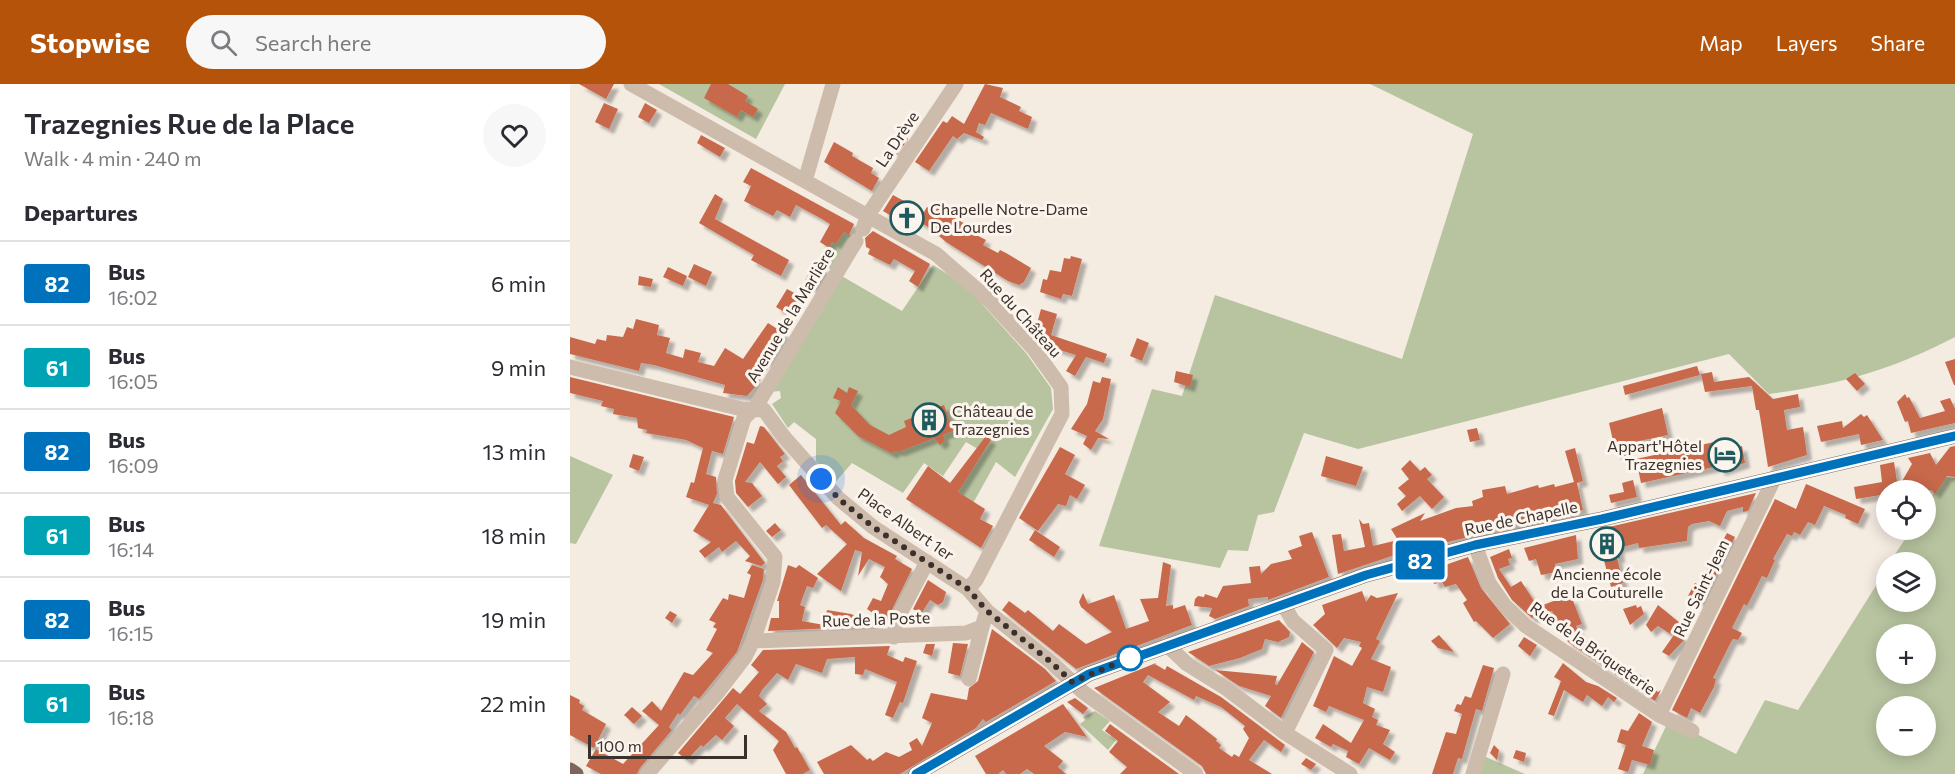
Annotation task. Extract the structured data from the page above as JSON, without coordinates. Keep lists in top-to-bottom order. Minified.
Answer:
{"streets":{"main road":["Rue de Chapelle"],"street":["La Drève","Rue du Château","Avenue de la Marlière","Place Albert 1er","Rue Saint-Jean","Rue de la Poste","Rue de la Briqueterie"]},"crossings":[["La Drève","Rue du Château"],["La Drève","Avenue de la Marlière"],["Rue du Château","Avenue de la Marlière"],["Rue du Château","Place Albert 1er"],["Avenue de la Marlière","Place Albert 1er"],["Avenue de la Marlière","Rue de la Poste"],["Rue de Chapelle","Place Albert 1er"],["Rue de Chapelle","Rue Saint-Jean"],["Rue de Chapelle","Rue de la Briqueterie"],["Rue Saint-Jean","Rue de la Briqueterie"]],"places":{"church":["Chapelle Notre-Dame De Lourdes"],"building":["Château de Trazegnies","Ancienne école de la Couturelle"],"hotel":["Appart'Hôtel Trazegnies"]},"lines":["bus line 82"],"scale_bar":"100 m","page":{"header":"Stopwise","search":"Search here","nav":["Map","Layers","Share"],"heading":[["Trazegnies Rue de la Place","Walk · 4 min · 240 m"],"Departures"],"on_map":"82","list":[{"mark":"82","name":"Bus","note":"16:02","value":"6 min"},{"mark":"61","name":"Bus","note":"16:05","value":"9 min"},{"mark":"82","name":"Bus","note":"16:09","value":"13 min"},{"mark":"61","name":"Bus","note":"16:14","value":"18 min"},{"mark":"82","name":"Bus","note":"16:15","value":"19 min"},{"mark":"61","name":"Bus","note":"16:18","value":"22 min"}],"map_buttons":["+","−"],"scale":"100 m"}}
